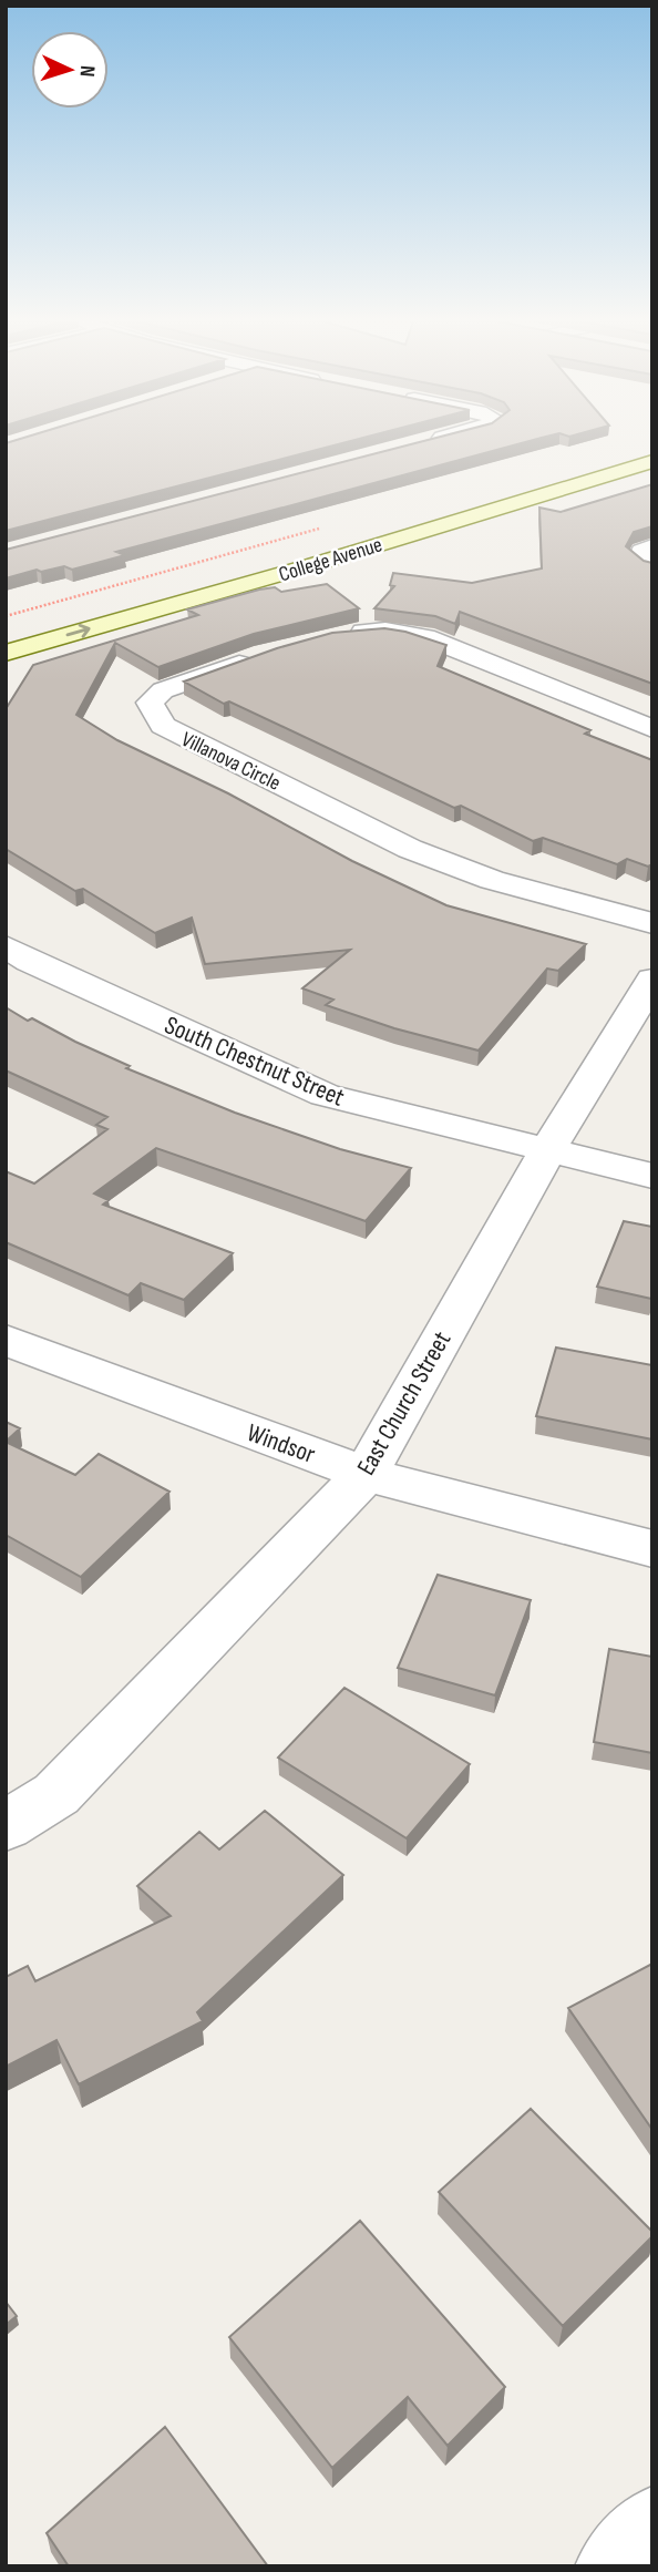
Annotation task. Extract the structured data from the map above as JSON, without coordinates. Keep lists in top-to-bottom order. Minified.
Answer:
{"streets":{"main road":["College Avenue"],"street":["Villanova Circle","South Chestnut Street","East Church Street","Windsor"]},"crossings":[["South Chestnut Street","East Church Street"],["East Church Street","Windsor"]],"north":"right"}
